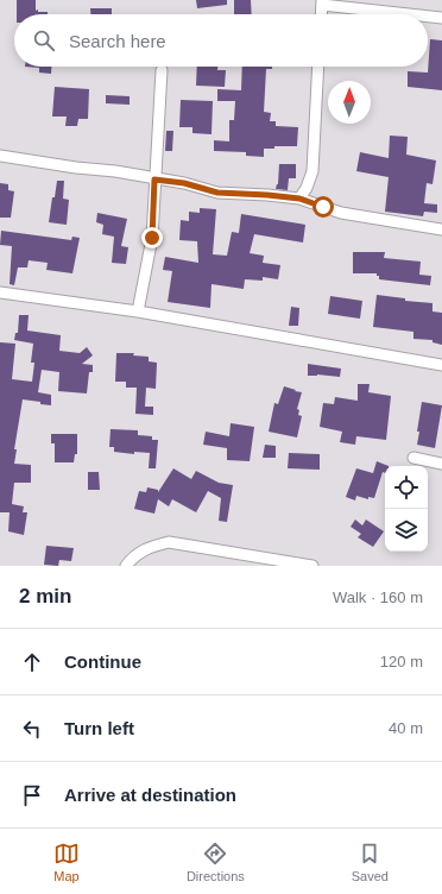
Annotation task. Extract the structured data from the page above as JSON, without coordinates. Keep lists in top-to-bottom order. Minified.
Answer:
{"north":"top","page":{"search":"Search here","heading":["2 min","Walk · 160 m"],"list":[["Continue","120 m"],["Turn left","40 m"],"Arrive at destination"],"nav":["Map","Directions","Saved"]}}
